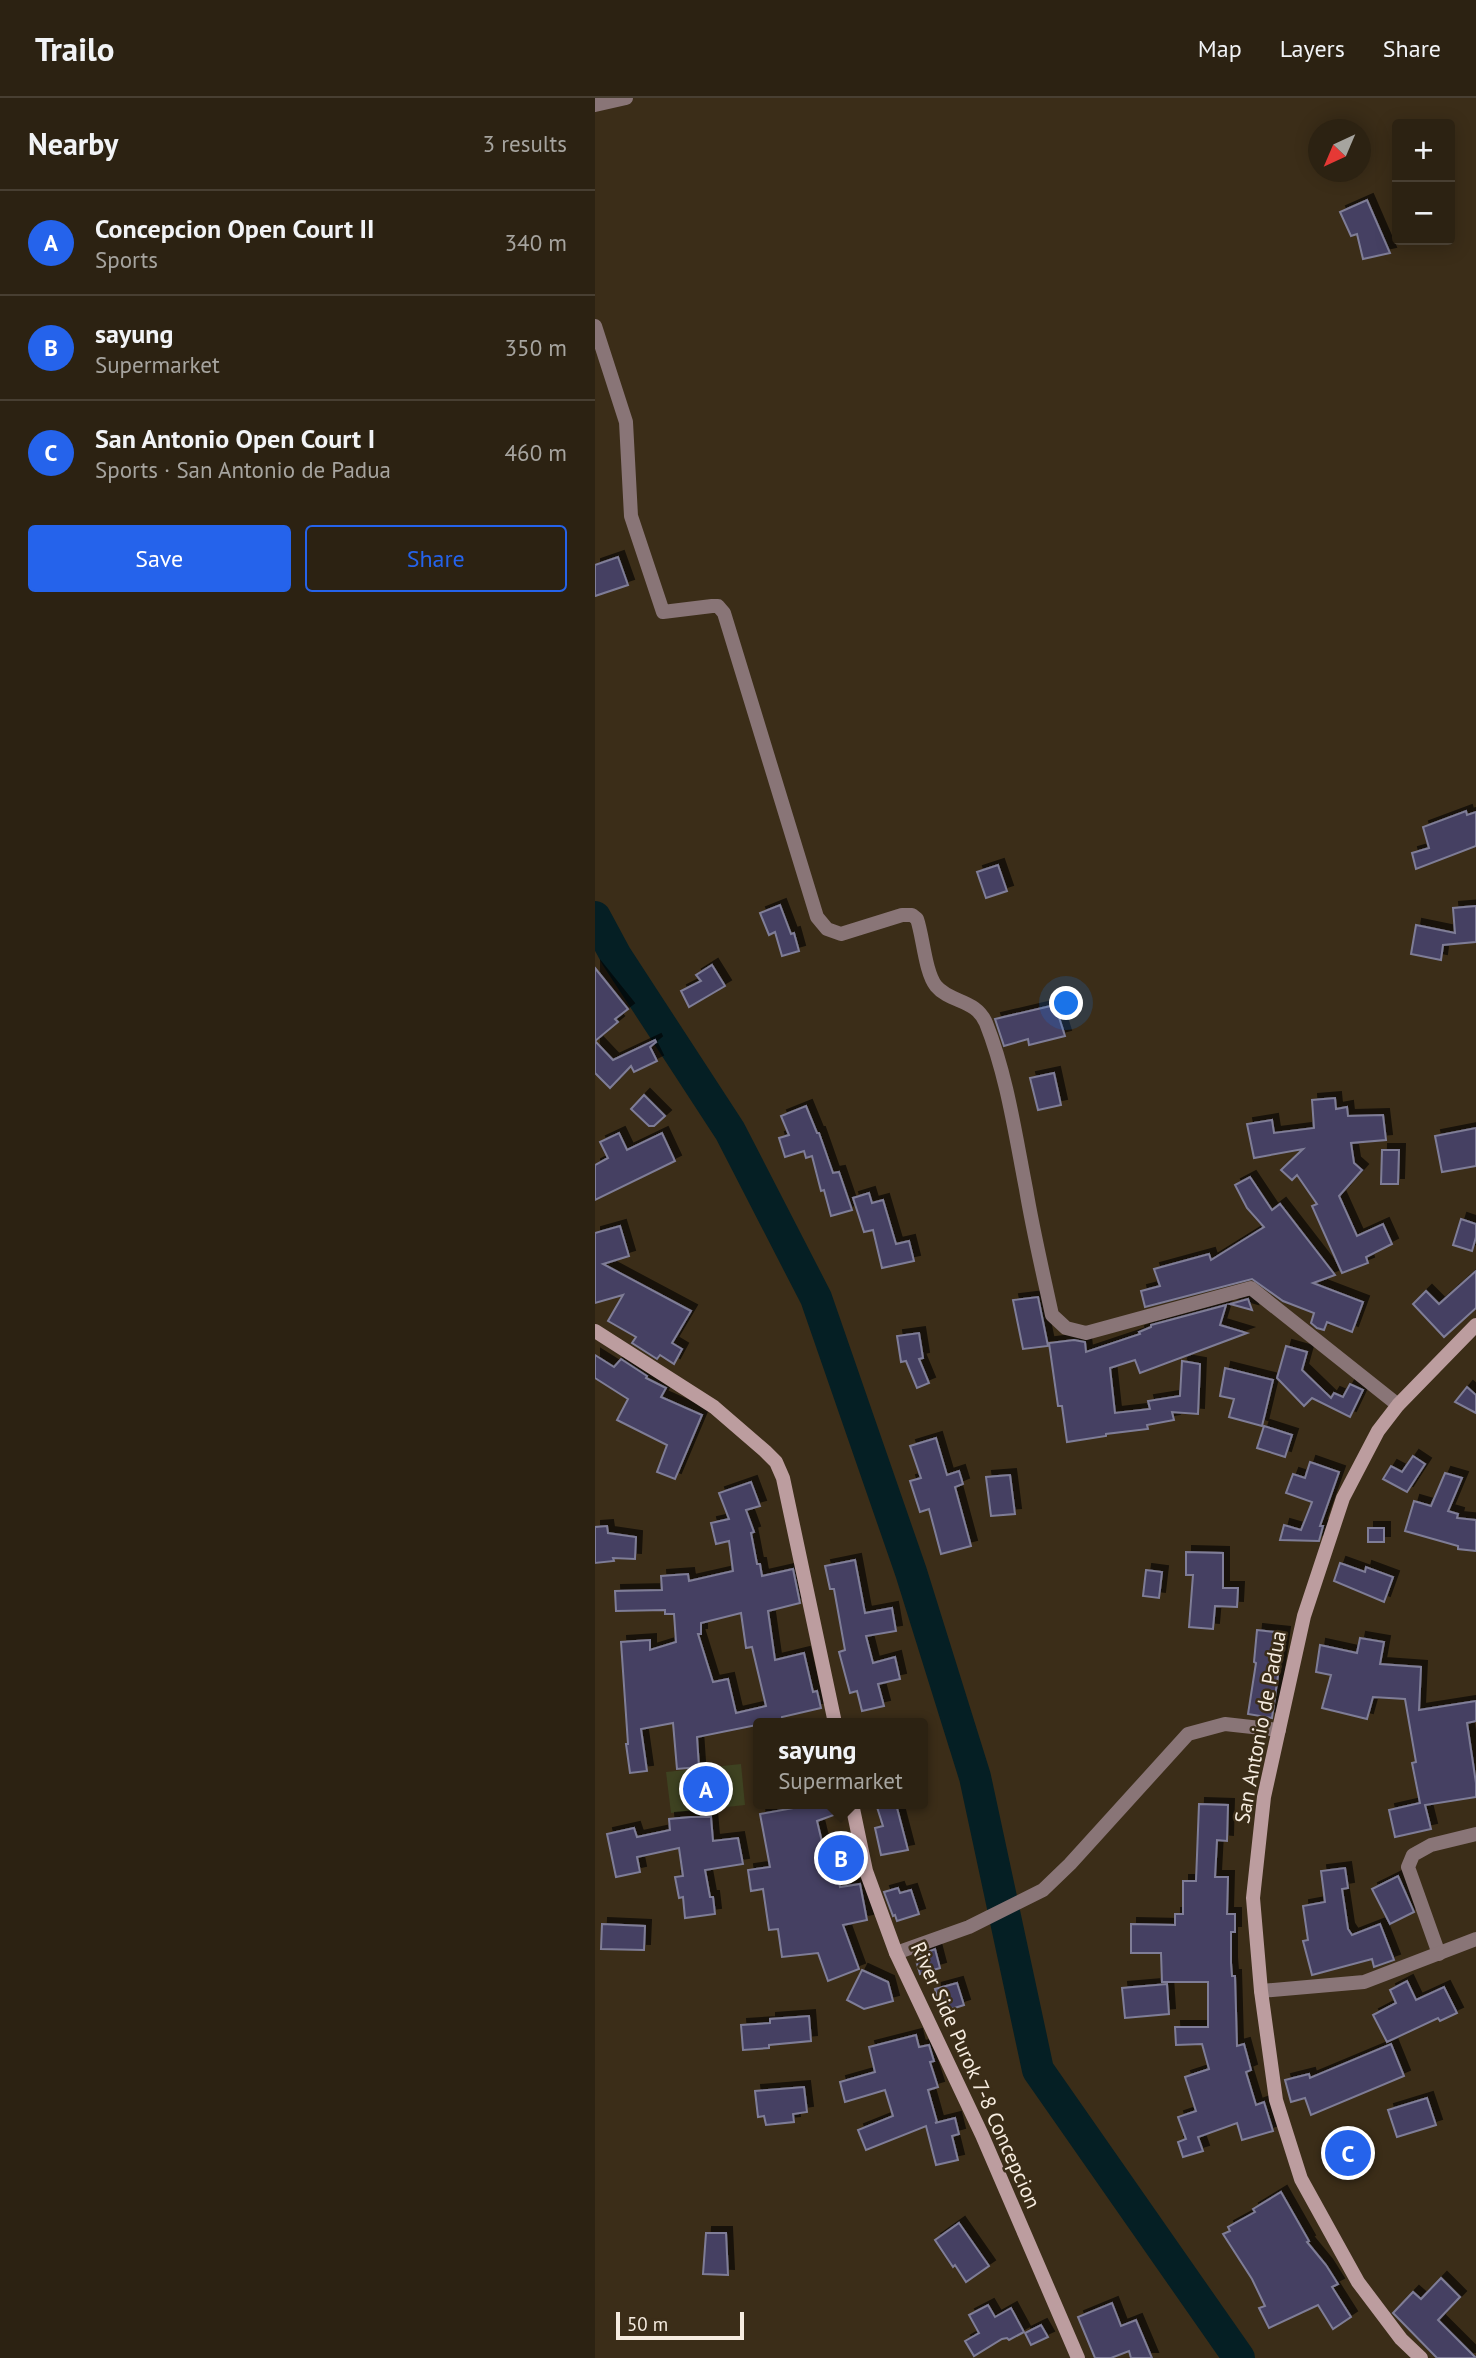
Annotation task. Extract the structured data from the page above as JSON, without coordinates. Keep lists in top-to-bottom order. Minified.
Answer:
{"streets":{"street":["San Antonio de Padua","River Side Purok 7-8 Concepcion"]},"scale_bar":"50 m","north":"bottom left","page":{"header":"Trailo","nav":["Map","Layers","Share"],"heading":["Nearby","3 results"],"map_buttons":["+","−"],"list":[{"mark":"A","name":"Concepcion Open Court II","note":"Sports","value":"340 m"},{"mark":"B","name":"sayung","note":"Supermarket","value":"350 m"},{"mark":"C","name":"San Antonio Open Court I","note":"Sports · San Antonio de Padua","value":"460 m"}],"buttons":["Save","Share"],"popup":["sayung","Supermarket"],"pins":["A","B","C"],"scale":"50 m"}}
